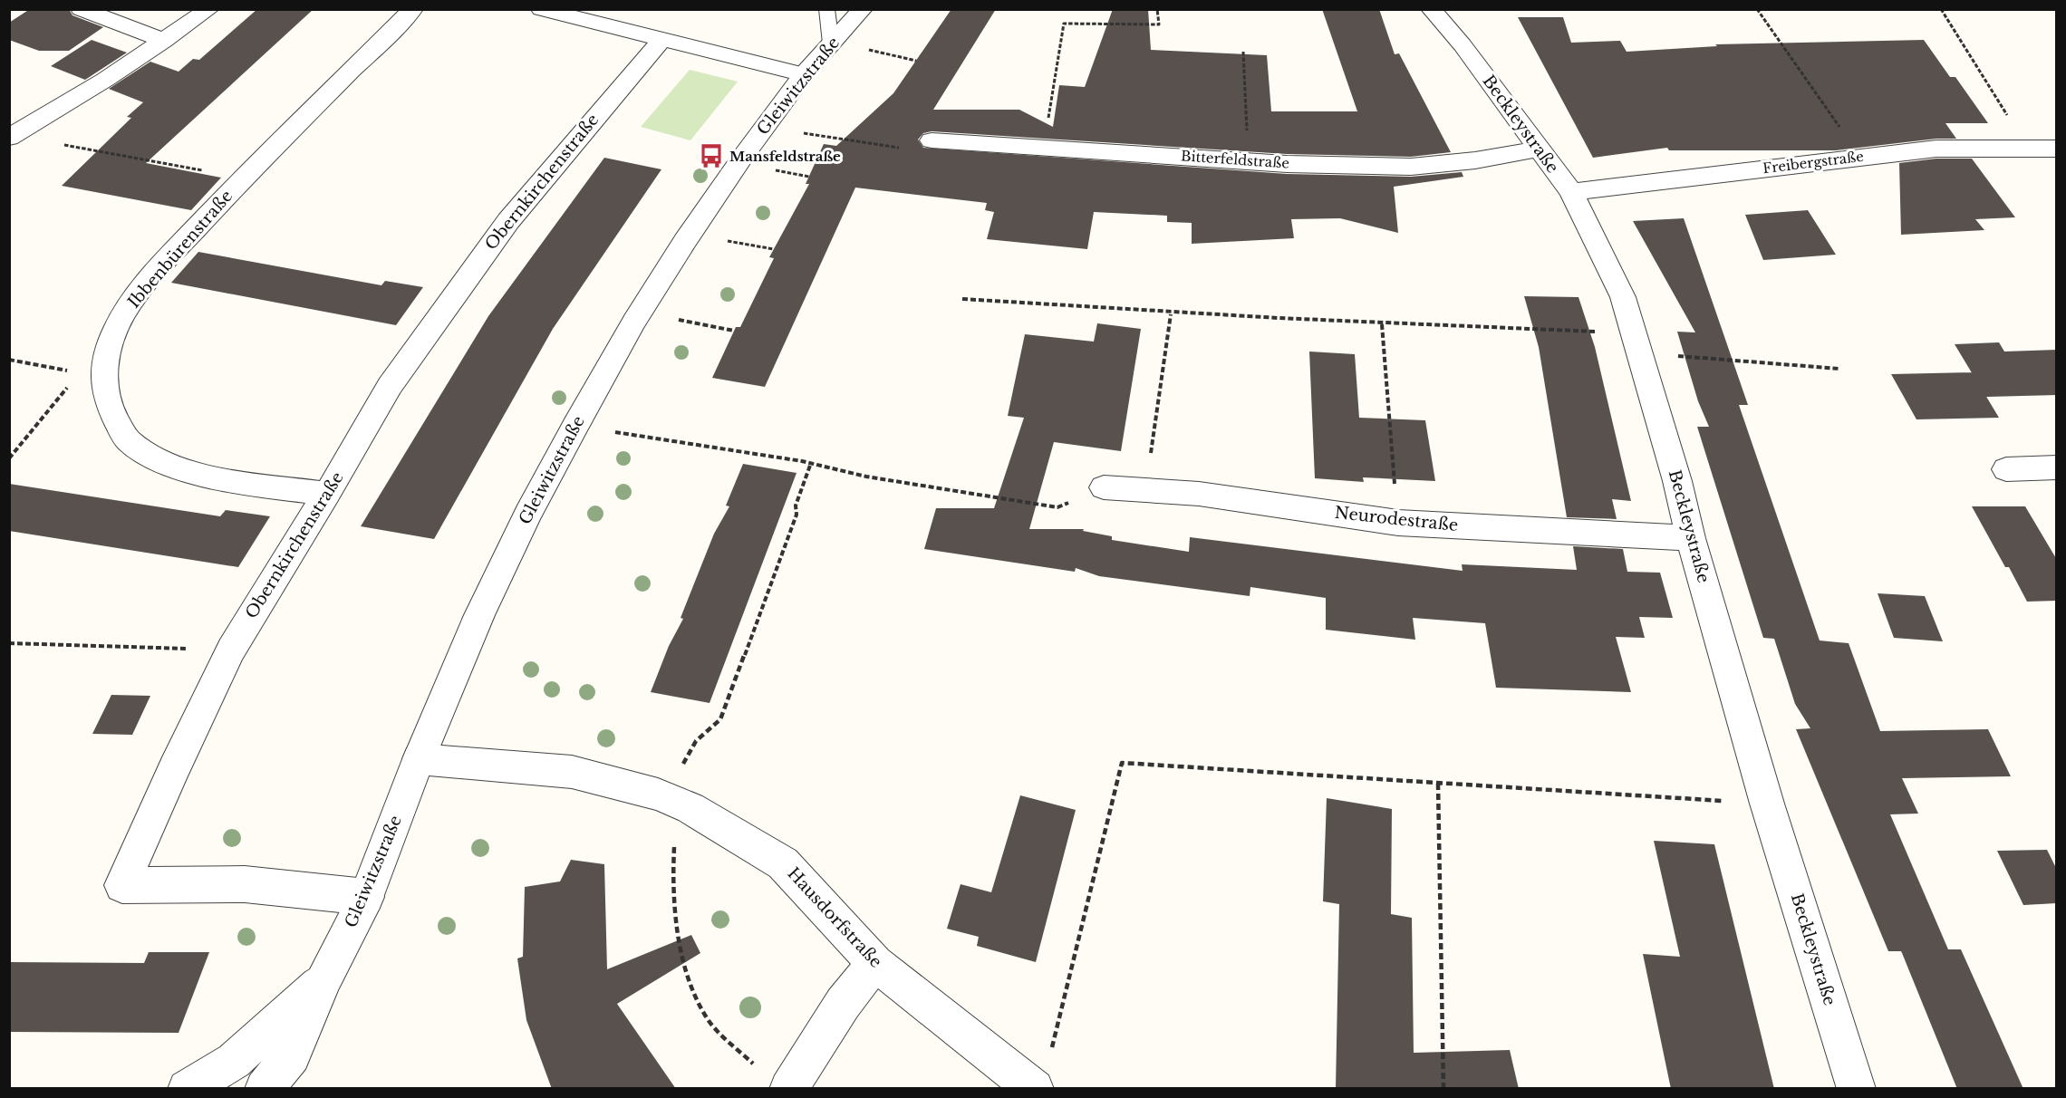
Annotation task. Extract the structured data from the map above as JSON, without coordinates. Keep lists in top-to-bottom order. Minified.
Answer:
{"streets":{"street":["Gleiwitzstraße","Beckleystraße","Bitterfeldstraße","Freibergstraße","Obernkirchenstraße","Ibbenbürenstraße","Neurodestraße","Hausdorfstraße"]},"crossings":[["Gleiwitzstraße","Obernkirchenstraße"],["Gleiwitzstraße","Hausdorfstraße"],["Beckleystraße","Bitterfeldstraße"],["Beckleystraße","Freibergstraße"],["Beckleystraße","Neurodestraße"],["Obernkirchenstraße","Ibbenbürenstraße"]],"places":{"bus stop":["Mansfeldstraße"]}}
